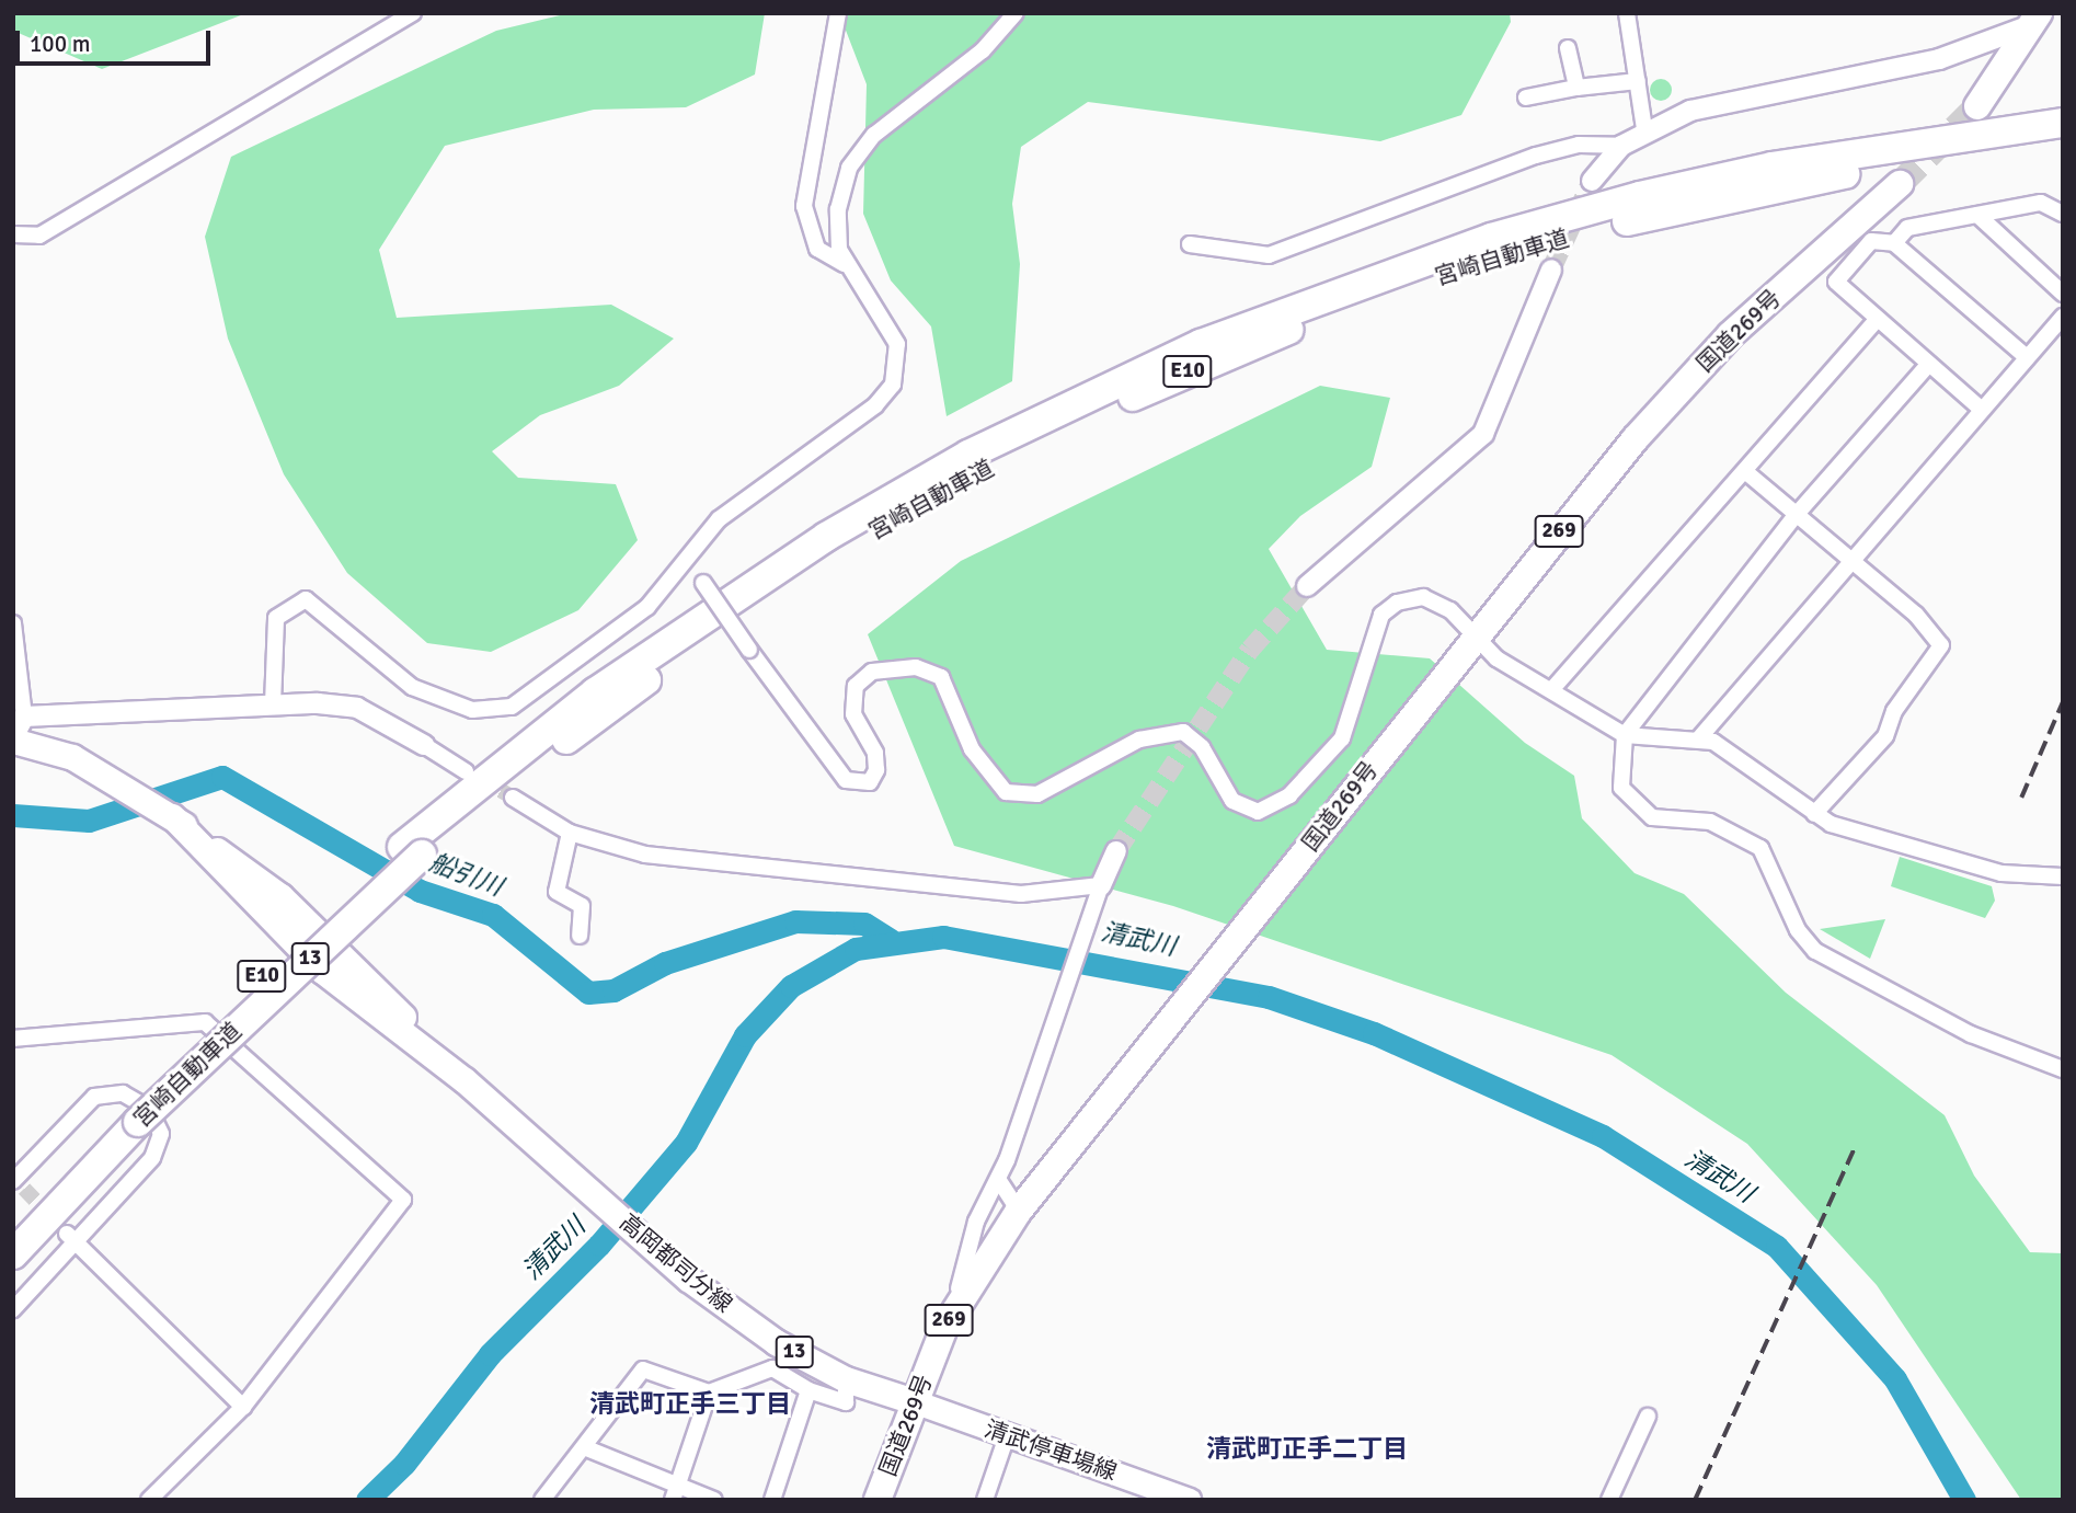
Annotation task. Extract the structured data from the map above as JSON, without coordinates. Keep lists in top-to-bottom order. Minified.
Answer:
{"streets":{"highway":["宮崎自動車道","国道269号","E10","269"],"main road":["13","高岡都司分線","清武停車場線"]},"crossings":[["国道269号","高岡都司分線"],["国道269号","清武停車場線"],["高岡都司分線","清武停車場線"]],"districts":["清武町正手三丁目","清武町正手二丁目"],"water":["船引川","清武川"],"scale_bar":"100 m"}
